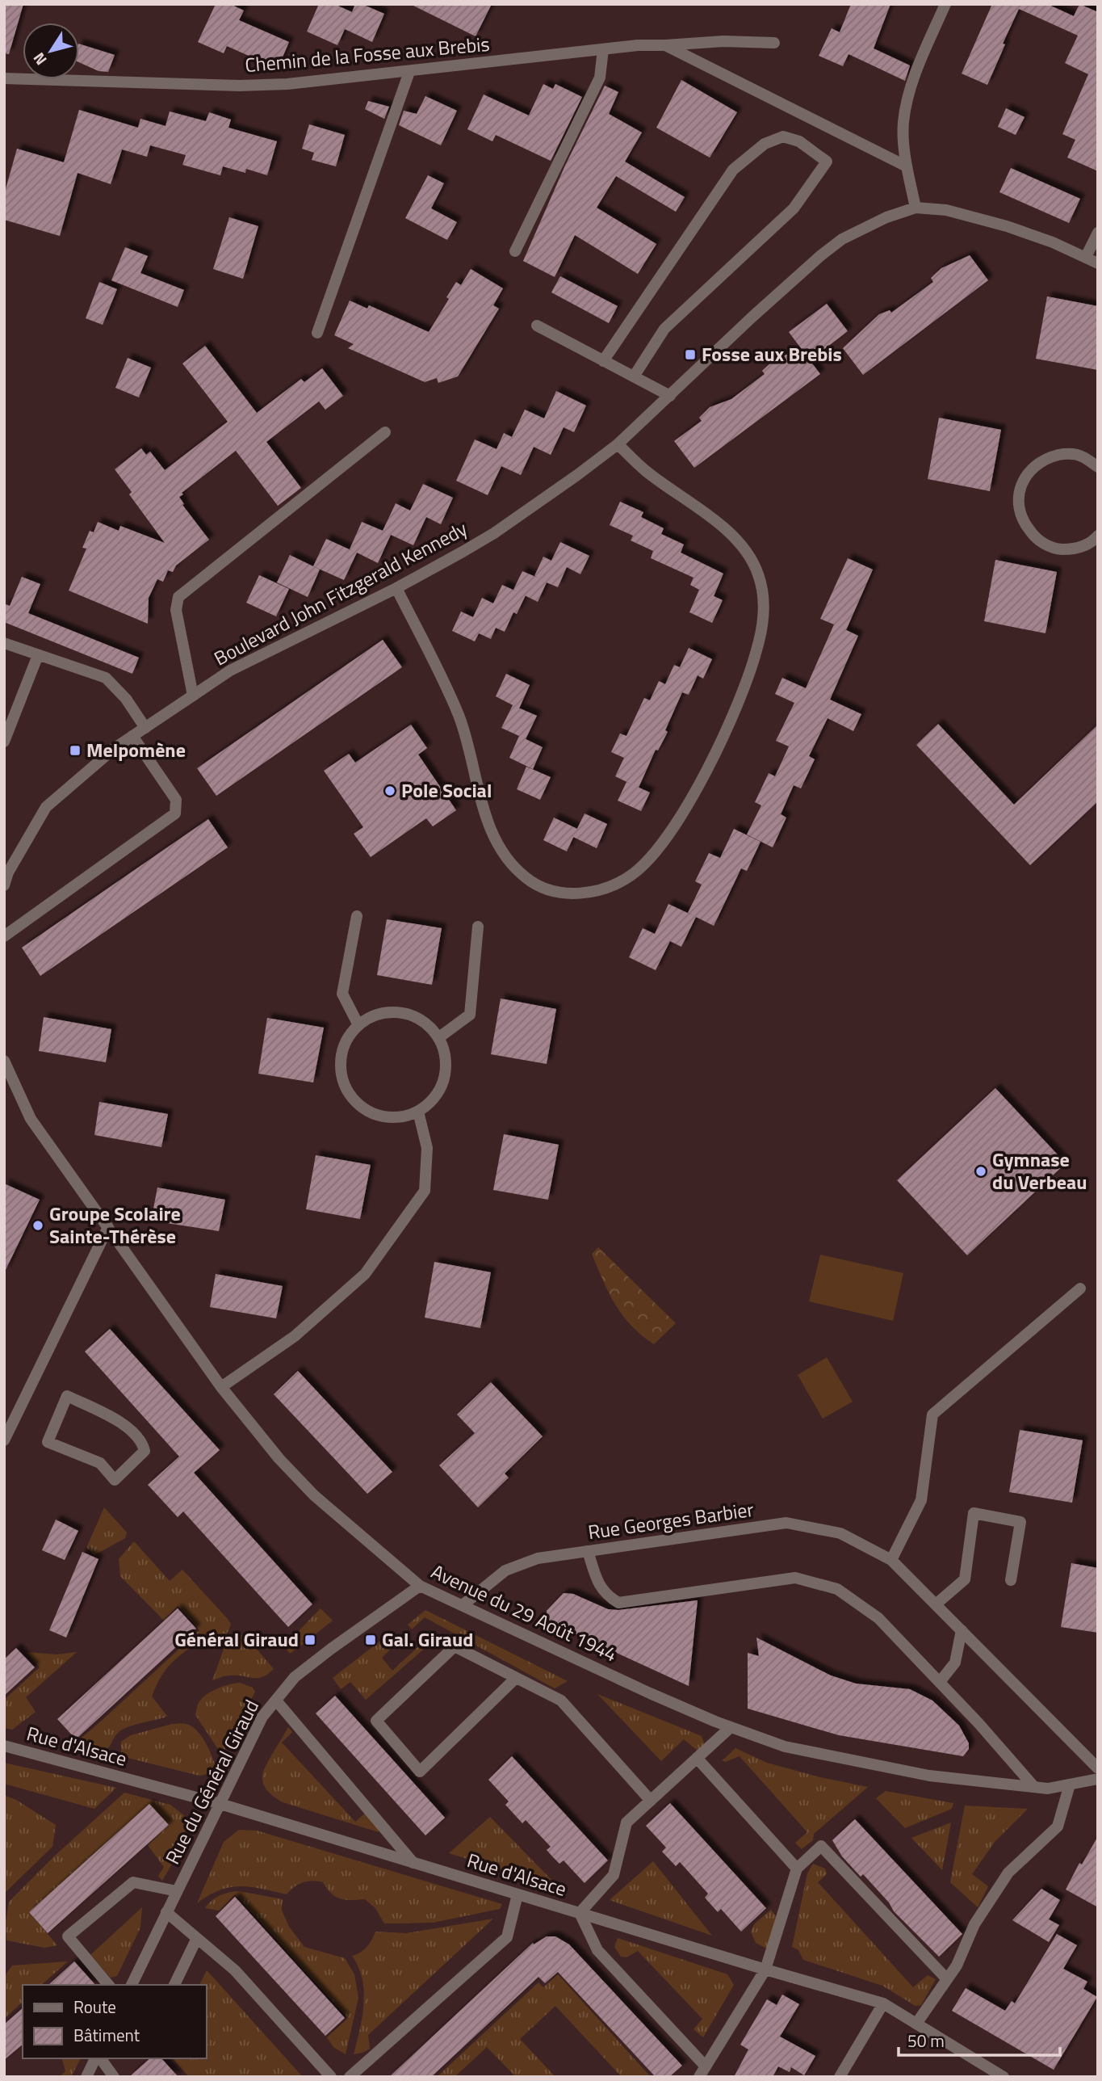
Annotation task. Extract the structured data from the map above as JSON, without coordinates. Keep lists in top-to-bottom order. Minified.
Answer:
{"streets":{"street":["Chemin de la Fosse aux Brebis","Boulevard John Fitzgerald Kennedy","Rue Georges Barbier","Avenue du 29 Août 1944","Rue d'Alsace","Rue du Général Giraud"]},"crossings":[["Rue Georges Barbier","Avenue du 29 Août 1944"],["Avenue du 29 Août 1944","Rue du Général Giraud"],["Rue d'Alsace","Rue du Général Giraud"]],"places":{"transit":["Fosse aux Brebis","Melpomène","Général Giraud","Gal. Giraud"],"other":["Pole Social","Gymnase du Verbeau","Groupe Scolaire Sainte-Thérèse"]},"legend":["Route","Bâtiment"],"scale_bar":"50 m","north":"bottom left"}
